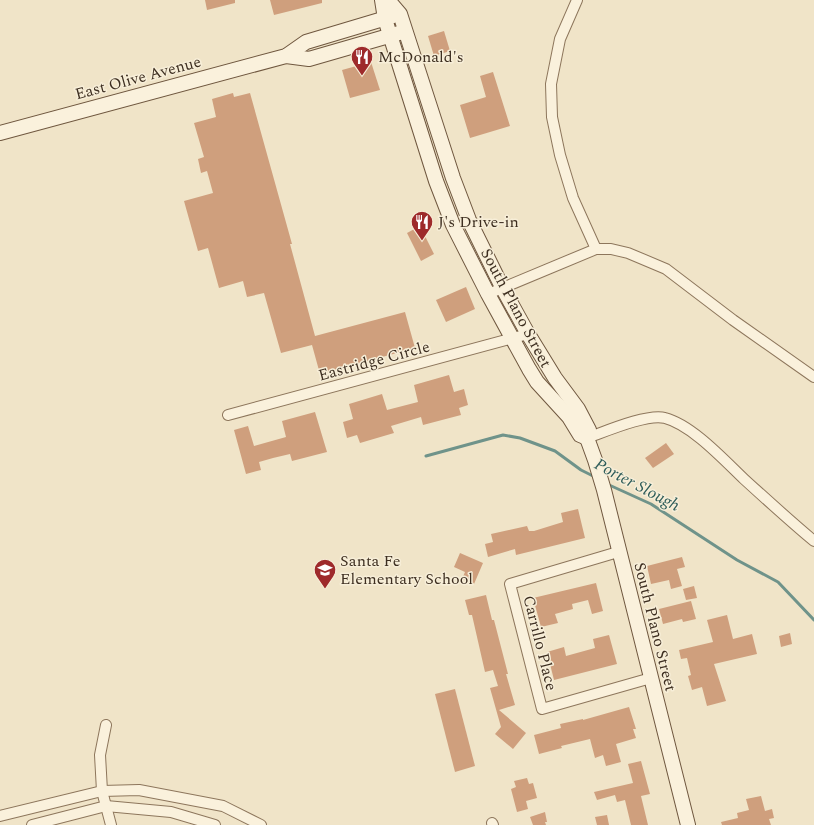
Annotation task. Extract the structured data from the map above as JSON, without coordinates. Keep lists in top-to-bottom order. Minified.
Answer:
{"streets":{"main road":["East Olive Avenue","South Plano Street"],"street":["Eastridge Circle","Carrillo Place"]},"crossings":[["East Olive Avenue","South Plano Street"],["South Plano Street","Eastridge Circle"],["South Plano Street","Carrillo Place"]],"water":["Porter Slough"],"places":{"restaurant":["McDonald's","J's Drive-in"],"school or university":["Santa Fe Elementary School"]}}
